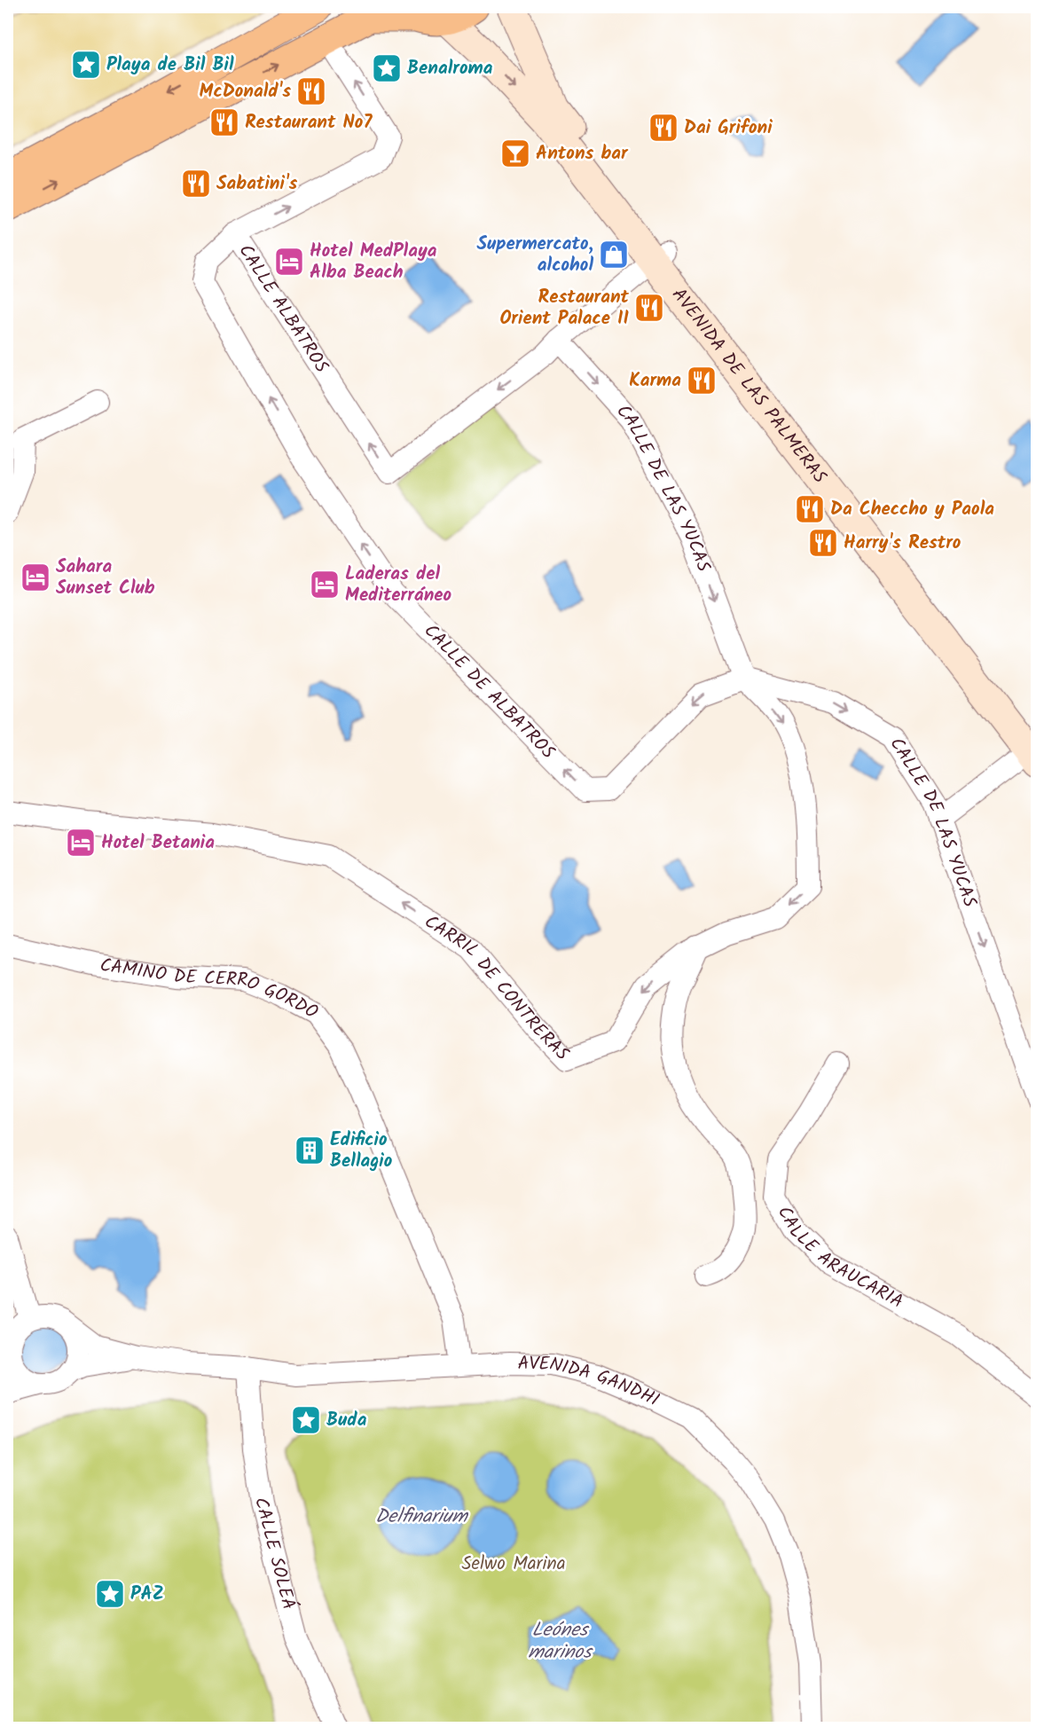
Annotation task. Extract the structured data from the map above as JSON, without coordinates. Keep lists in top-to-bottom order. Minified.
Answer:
{"streets":{"street":["CALLE ALBATROS","AVENIDA DE LAS PALMERAS","CALLE DE LAS YUCAS","CALLE DE ALBATROS","CARRIL DE CONTRERAS","CAMINO DE CERRO GORDO","CALLE ARAUCARIA","AVENIDA GANDHI","CALLE SOLEÁ"]},"crossings":[["CALLE ALBATROS","AVENIDA DE LAS PALMERAS"],["CALLE ALBATROS","CALLE DE LAS YUCAS"],["CALLE ALBATROS","CALLE DE ALBATROS"],["CALLE DE LAS YUCAS","CALLE DE ALBATROS"],["CALLE DE LAS YUCAS","CARRIL DE CONTRERAS"],["CALLE DE ALBATROS","CARRIL DE CONTRERAS"],["CAMINO DE CERRO GORDO","AVENIDA GANDHI"],["AVENIDA GANDHI","CALLE SOLEÁ"]],"one_way":["CALLE DE LAS YUCAS"],"water":["Delfinarium","Leónes marinos"],"parks":["Selwo Marina"],"places":{"place":["Playa de Bil Bil","Benalroma","Buda","PAZ"],"restaurant":["McDonald's","Restaurant No7","Dai Grifoni","Sabatini's","Restaurant Orient Palace II","Karma","Da Checcho y Paola","Harry's Restro"],"bar":["Antons bar"],"shop":["Supermercato, alcohol"],"hotel":["Hotel MedPlaya Alba Beach","Sahara Sunset Club","Laderas del Mediterráneo","Hotel Betania"],"building":["Edificio Bellagio"]}}
